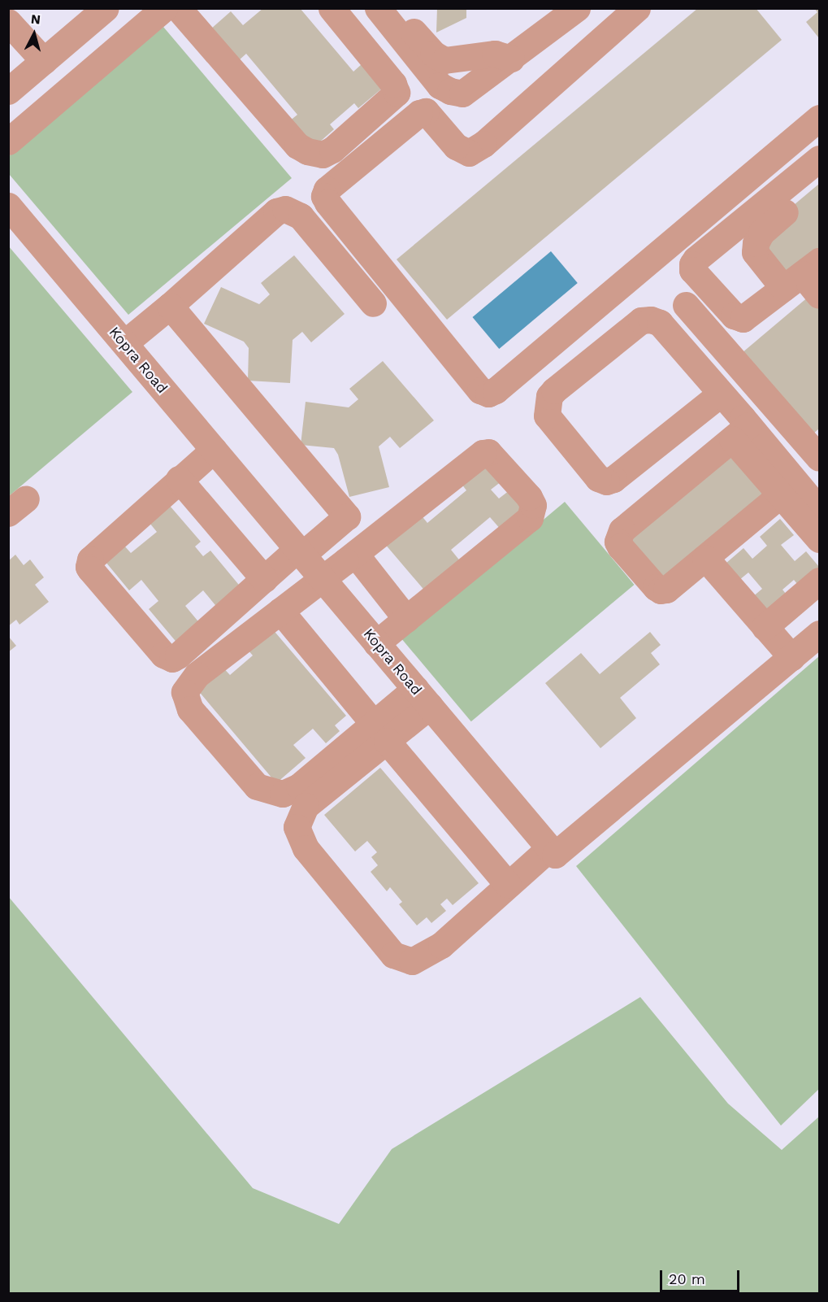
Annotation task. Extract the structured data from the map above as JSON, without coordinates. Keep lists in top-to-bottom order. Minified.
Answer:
{"streets":{"street":["Kopra Road"]},"scale_bar":"20 m","north":"top"}
